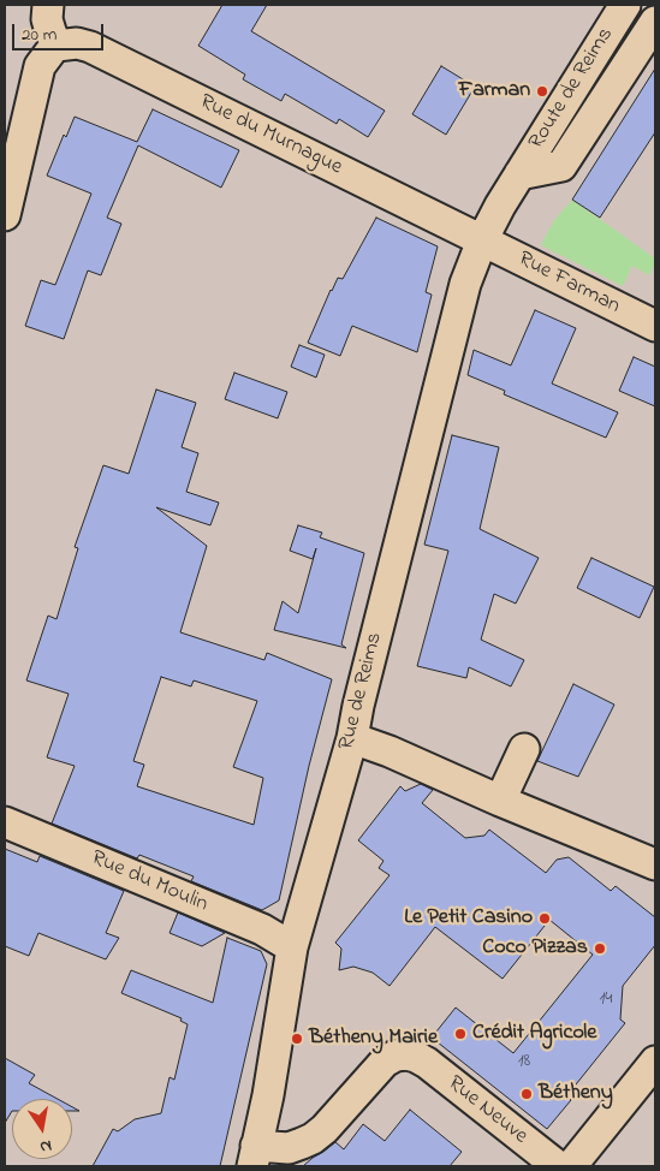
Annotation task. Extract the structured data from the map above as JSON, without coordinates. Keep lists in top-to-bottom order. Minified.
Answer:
{"streets":{"street":["Route de Reims","Rue du Murnague","Rue Farman","Rue de Reims","Rue du Moulin","Rue Neuve"]},"crossings":[["Route de Reims","Rue du Murnague"],["Route de Reims","Rue Farman"],["Route de Reims","Rue de Reims"],["Rue du Murnague","Rue Farman"],["Rue du Murnague","Rue de Reims"],["Rue Farman","Rue de Reims"],["Rue de Reims","Rue du Moulin"],["Rue de Reims","Rue Neuve"]],"places":["Farman","Le Petit Casino","Coco Pizzas","Crédit Agricole","Bétheny Mairie","Bétheny"],"house_numbers":["14","18"],"scale_bar":"20 m","north":"bottom"}
